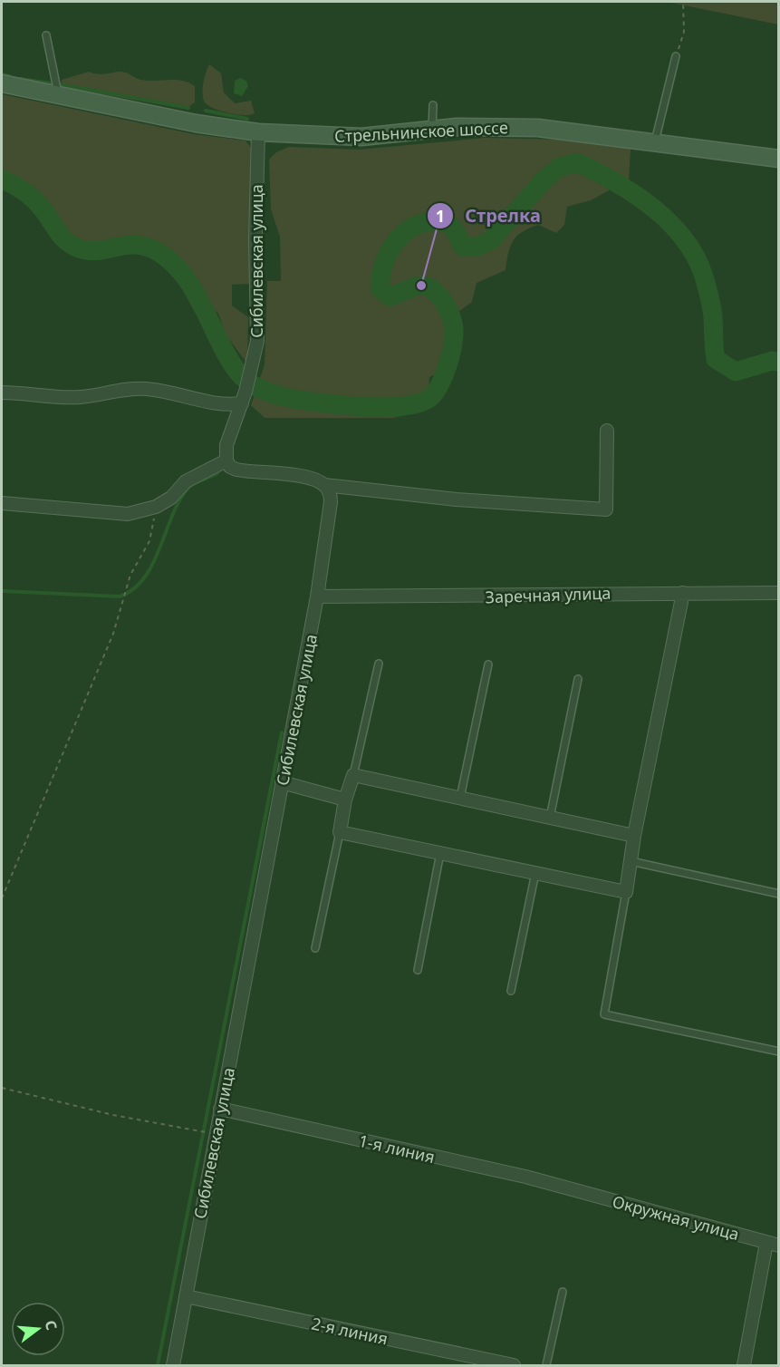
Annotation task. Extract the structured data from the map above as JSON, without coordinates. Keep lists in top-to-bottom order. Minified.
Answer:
{"streets":{"main road":["Стрельнинское шоссе"],"street":["Сибилевская улица","Заречная улица","1-я линия","Окружная улица","2-я линия"]},"crossings":[["Стрельнинское шоссе","Сибилевская улица"],["Сибилевская улица","Заречная улица"],["Сибилевская улица","1-я линия"],["Сибилевская улица","2-я линия"],["1-я линия","Окружная улица"]],"places":["Стрелка"],"north":"right"}
